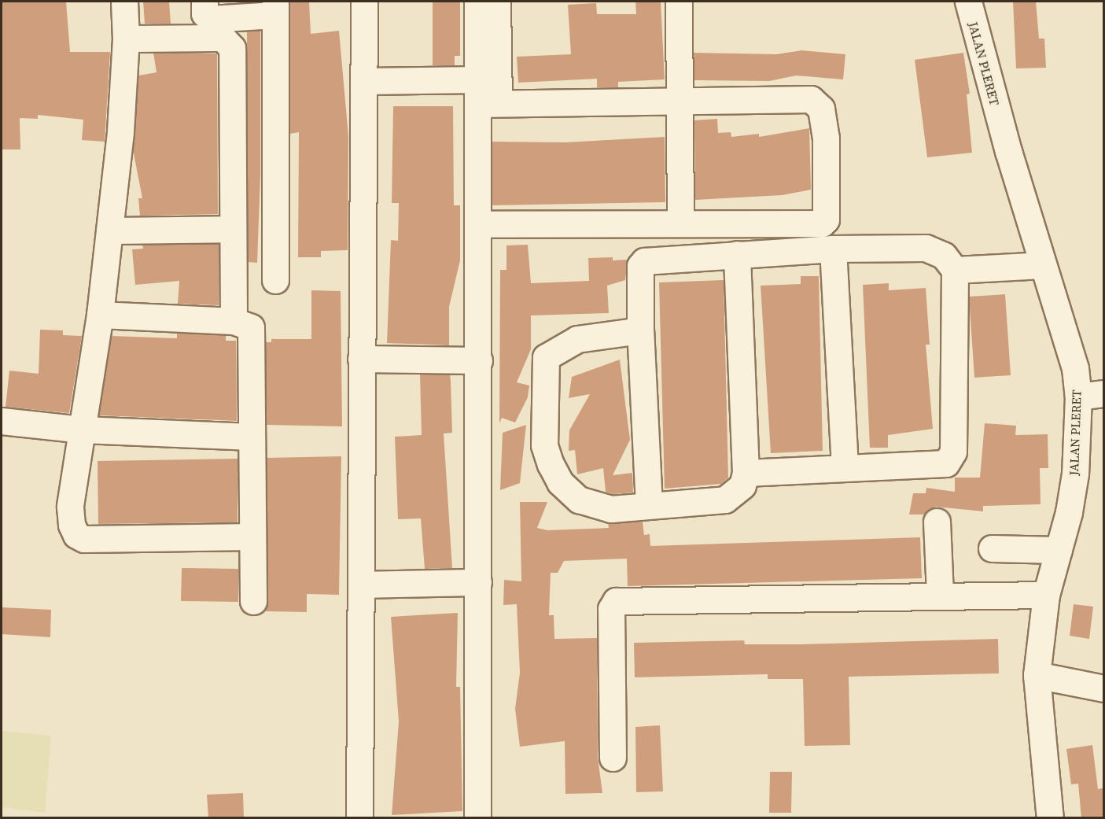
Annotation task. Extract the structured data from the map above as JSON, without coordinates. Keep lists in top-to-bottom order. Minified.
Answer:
{"streets":{"street":["JALAN PLERET"]}}
